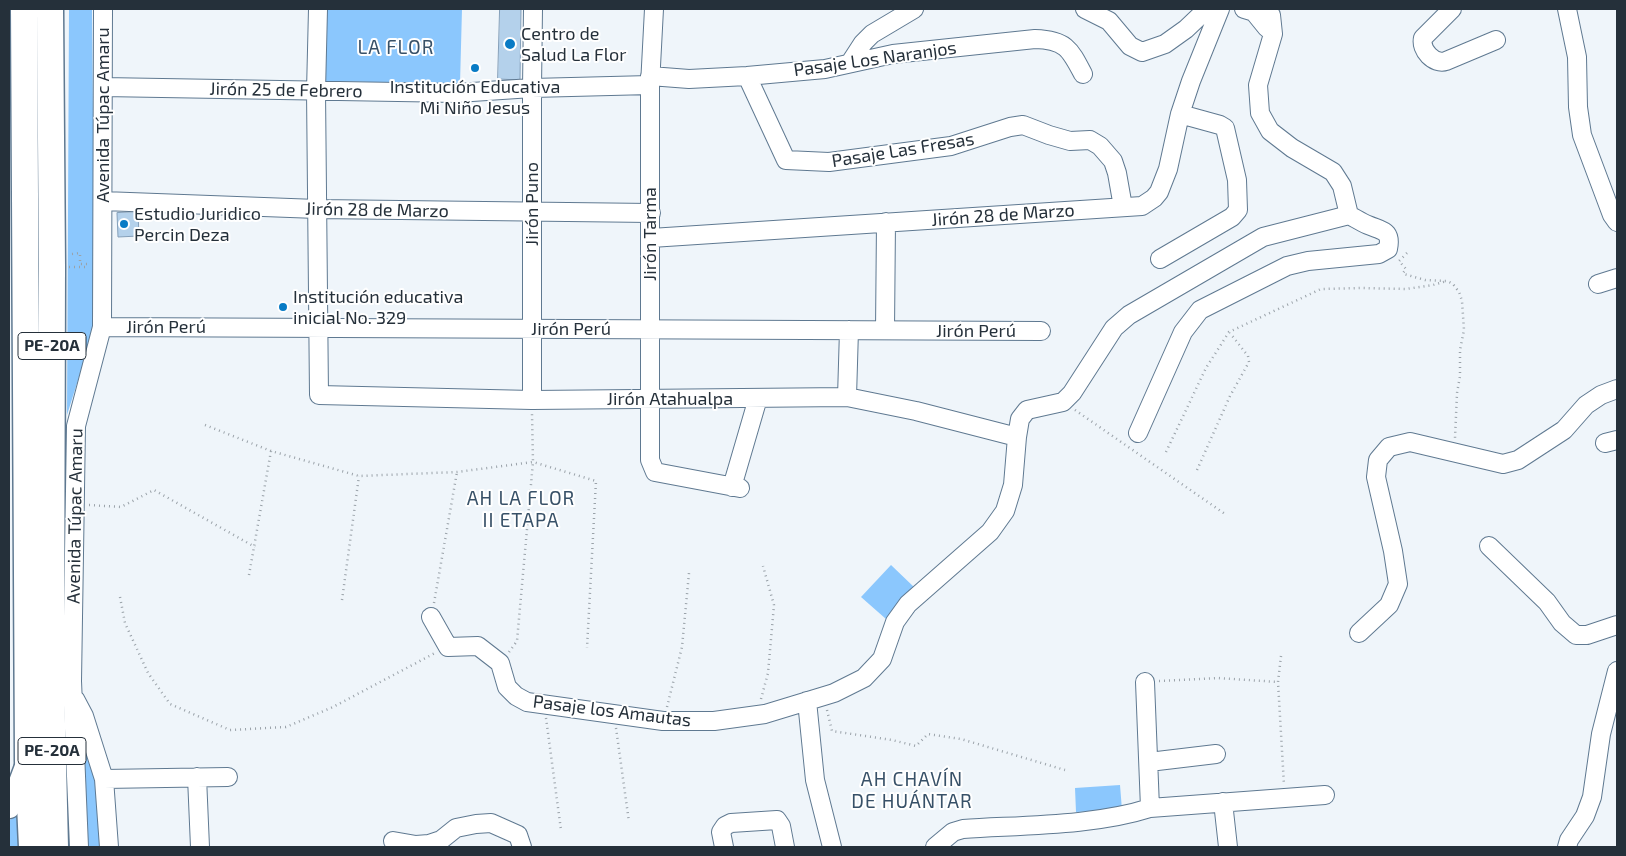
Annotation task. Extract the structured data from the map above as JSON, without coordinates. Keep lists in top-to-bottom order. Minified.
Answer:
{"streets":{"highway":["Avenida Túpac Amaru","PE-20A"],"street":["Pasaje Los Naranjos","Jirón 25 de Febrero","Pasaje Las Fresas","Jirón Puno","Jirón 28 de Marzo","Jirón Tarma","Jirón Perú","Jirón Atahualpa","Pasaje los Amautas"]},"crossings":[["Pasaje Los Naranjos","Jirón 25 de Febrero"],["Pasaje Los Naranjos","Pasaje Las Fresas"],["Pasaje Los Naranjos","Jirón Tarma"],["Jirón 25 de Febrero","Avenida Túpac Amaru"],["Jirón 25 de Febrero","Jirón Puno"],["Jirón 25 de Febrero","Jirón Tarma"],["Avenida Túpac Amaru","Jirón 28 de Marzo"],["Avenida Túpac Amaru","Jirón Perú"],["Avenida Túpac Amaru","PE-20A"],["Pasaje Las Fresas","Jirón 28 de Marzo"],["Jirón Puno","Jirón 28 de Marzo"],["Jirón Puno","Jirón Perú"],["Jirón Puno","Jirón Atahualpa"],["Jirón 28 de Marzo","Jirón Tarma"],["Jirón Tarma","Jirón Perú"],["Jirón Tarma","Jirón Atahualpa"],["Jirón Perú","Jirón Atahualpa"],["Jirón Atahualpa","Pasaje los Amautas"]],"districts":["LA FLOR","AH LA FLOR II ETAPA","AH CHAVÍN DE HUÁNTAR"],"places":["Centro de Salud La Flor","Institución Educativa Mi Niño Jesus","Estudio Juridico Percin Deza","Institución educativa inicial No. 329"]}
